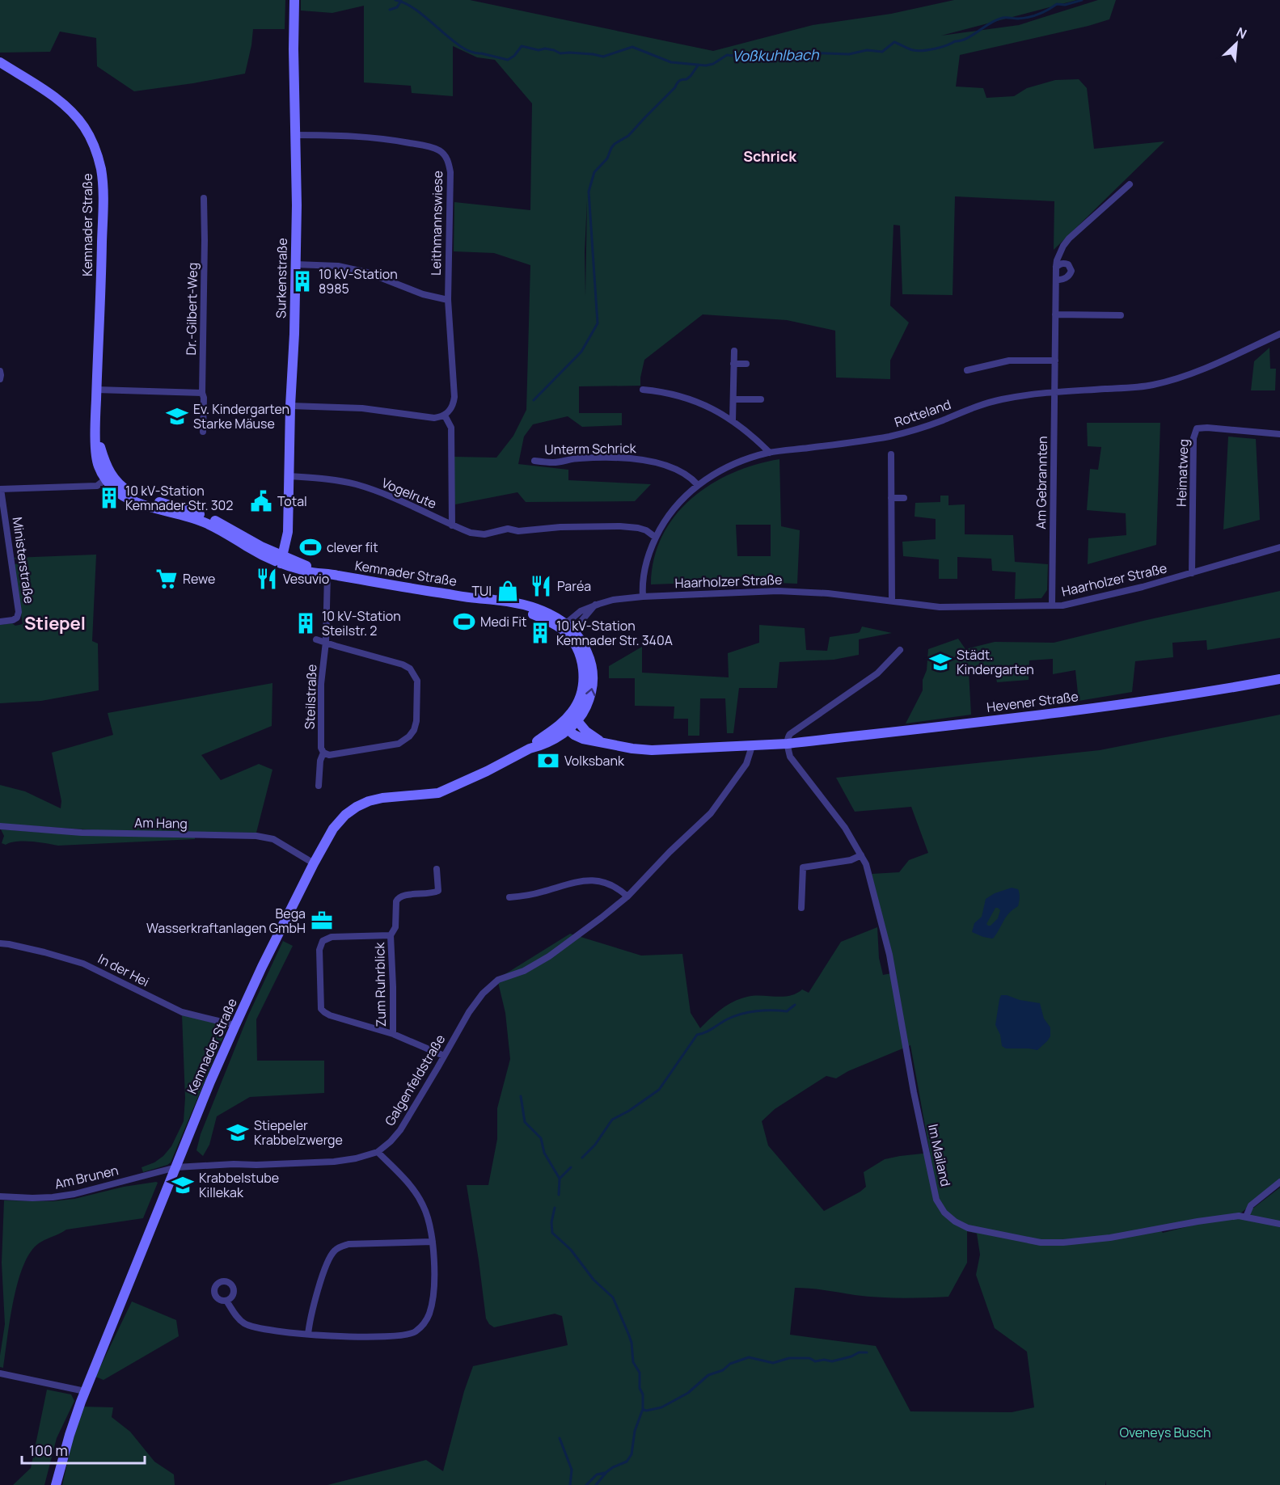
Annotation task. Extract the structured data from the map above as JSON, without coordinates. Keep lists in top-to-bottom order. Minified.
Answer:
{"streets":{"main road":["Kemnader Straße","Surkenstraße","Hevener Straße"],"street":["Leithmannswiese","Dr.-Gilbert-Weg","Rotteland","Unterm Schrick","Heimatweg","Am Gebrannten","Vogelrute","Ministerstraße","Haarholzer Straße","Steilstraße","Am Hang","In der Hei","Zum Ruhrblick","Galgenfeldstraße","Im Mailand","Am Brunen"]},"crossings":[["Leithmannswiese","Surkenstraße"],["Kemnader Straße","Surkenstraße"],["Kemnader Straße","Ministerstraße"],["Kemnader Straße","Haarholzer Straße"],["Kemnader Straße","Steilstraße"],["Kemnader Straße","Hevener Straße"],["Kemnader Straße","Am Hang"],["Kemnader Straße","In der Hei"],["Kemnader Straße","Galgenfeldstraße"],["Kemnader Straße","Am Brunen"],["Surkenstraße","Vogelrute"],["Rotteland","Unterm Schrick"],["Rotteland","Am Gebrannten"],["Rotteland","Vogelrute"],["Rotteland","Haarholzer Straße"],["Heimatweg","Haarholzer Straße"],["Am Gebrannten","Haarholzer Straße"],["Hevener Straße","Galgenfeldstraße"],["Hevener Straße","Im Mailand"],["Zum Ruhrblick","Galgenfeldstraße"],["Galgenfeldstraße","Am Brunen"]],"districts":["Schrick","Stiepel"],"water":["Voßkuhlbach"],"parks":["Oveneys Busch"],"places":{"building":["10 kV-Station 8985","10 kV-Station Kemnader Str. 302","10 kV-Station Steilstr. 2","10 kV-Station Kemnader Str. 340A"],"school or university":["Ev. Kindergarten Starke Mäuse","Städt. Kindergarten","Stiepeler Krabbelzwerge","Krabbelstube Killekak"],"public building":["Total"],"sports":["clever fit","Medi Fit"],"supermarket":["Rewe"],"restaurant":["Vesuvio","Paréa"],"shop":["TUI"],"bank":["Volksbank"],"office":["Bega Wasserkraftanlagen GmbH"]},"scale_bar":"100 m","north":"top right"}
